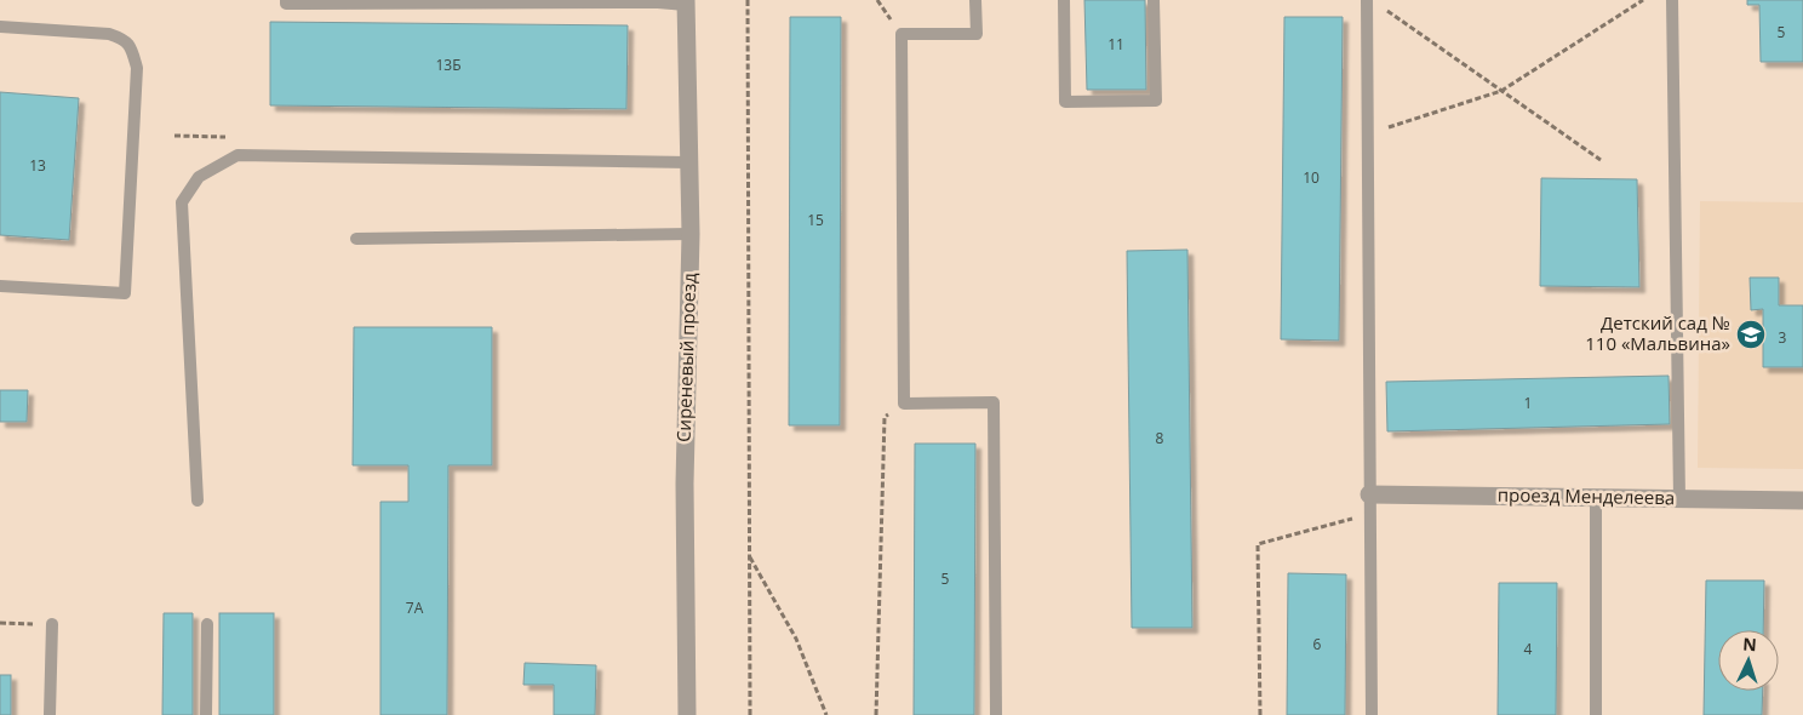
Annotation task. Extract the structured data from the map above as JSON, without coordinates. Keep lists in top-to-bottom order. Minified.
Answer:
{"streets":{"street":["Сиреневый проезд","проезд Менделеева"]},"places":{"school or university":["Детский сад № 110 «Мальвина»"]},"house_numbers":["5","11","13Б","13","10","15","3","1","8","5","7А","6","4"],"north":"top"}
